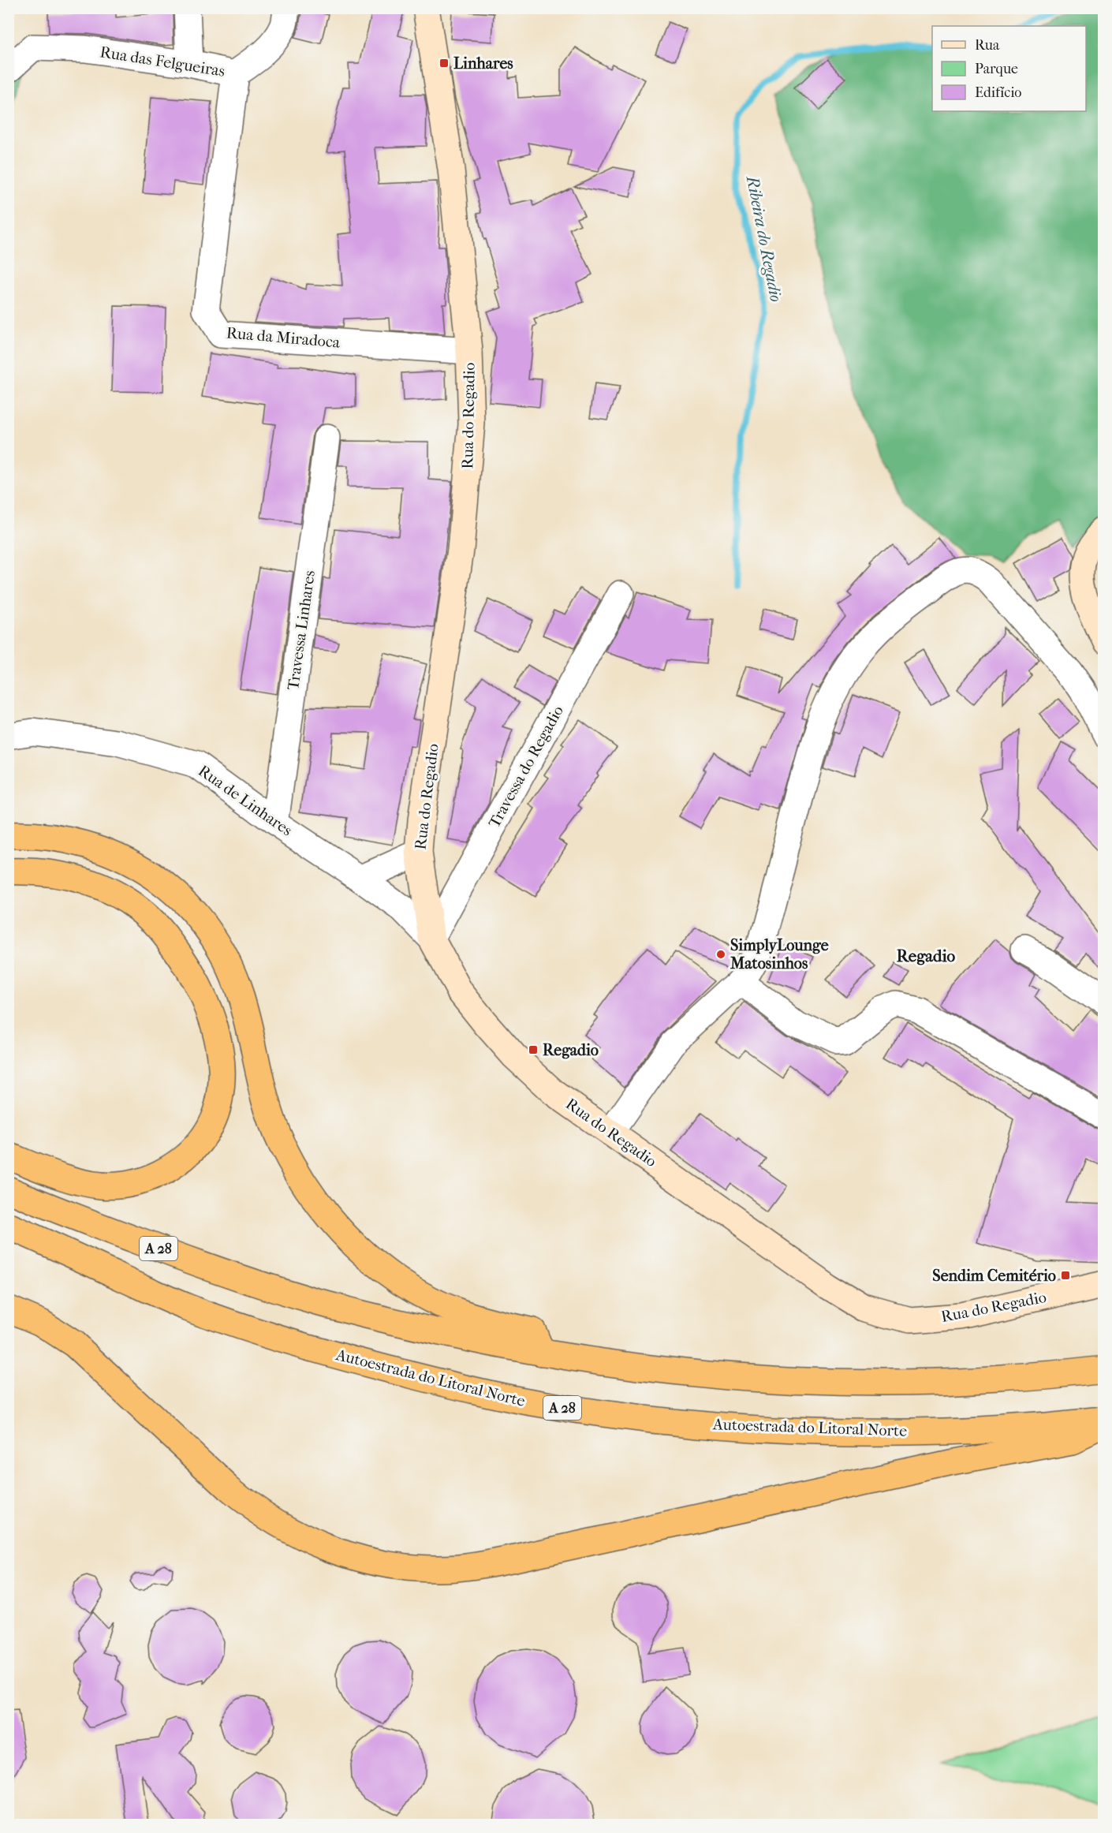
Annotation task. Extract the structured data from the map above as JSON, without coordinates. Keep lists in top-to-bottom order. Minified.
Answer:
{"streets":{"highway":["A 28","Autoestrada do Litoral Norte"],"street":["Rua das Felgueiras","Rua da Miradoca","Rua do Regadio","Travessa Linhares","Travessa do Regadio","Rua de Linhares"]},"crossings":[["Rua das Felgueiras","Rua da Miradoca"],["Rua da Miradoca","Rua do Regadio"],["Rua do Regadio","Travessa do Regadio"],["Rua do Regadio","Rua de Linhares"],["Travessa Linhares","Rua de Linhares"],["Travessa do Regadio","Rua de Linhares"]],"districts":["Regadio"],"water":["Ribeira do Regadio"],"places":{"transit":["Linhares","Regadio","Sendim Cemitério"],"other":["SimplyLounge Matosinhos"]},"legend":["Rua","Parque","Edifício"]}
